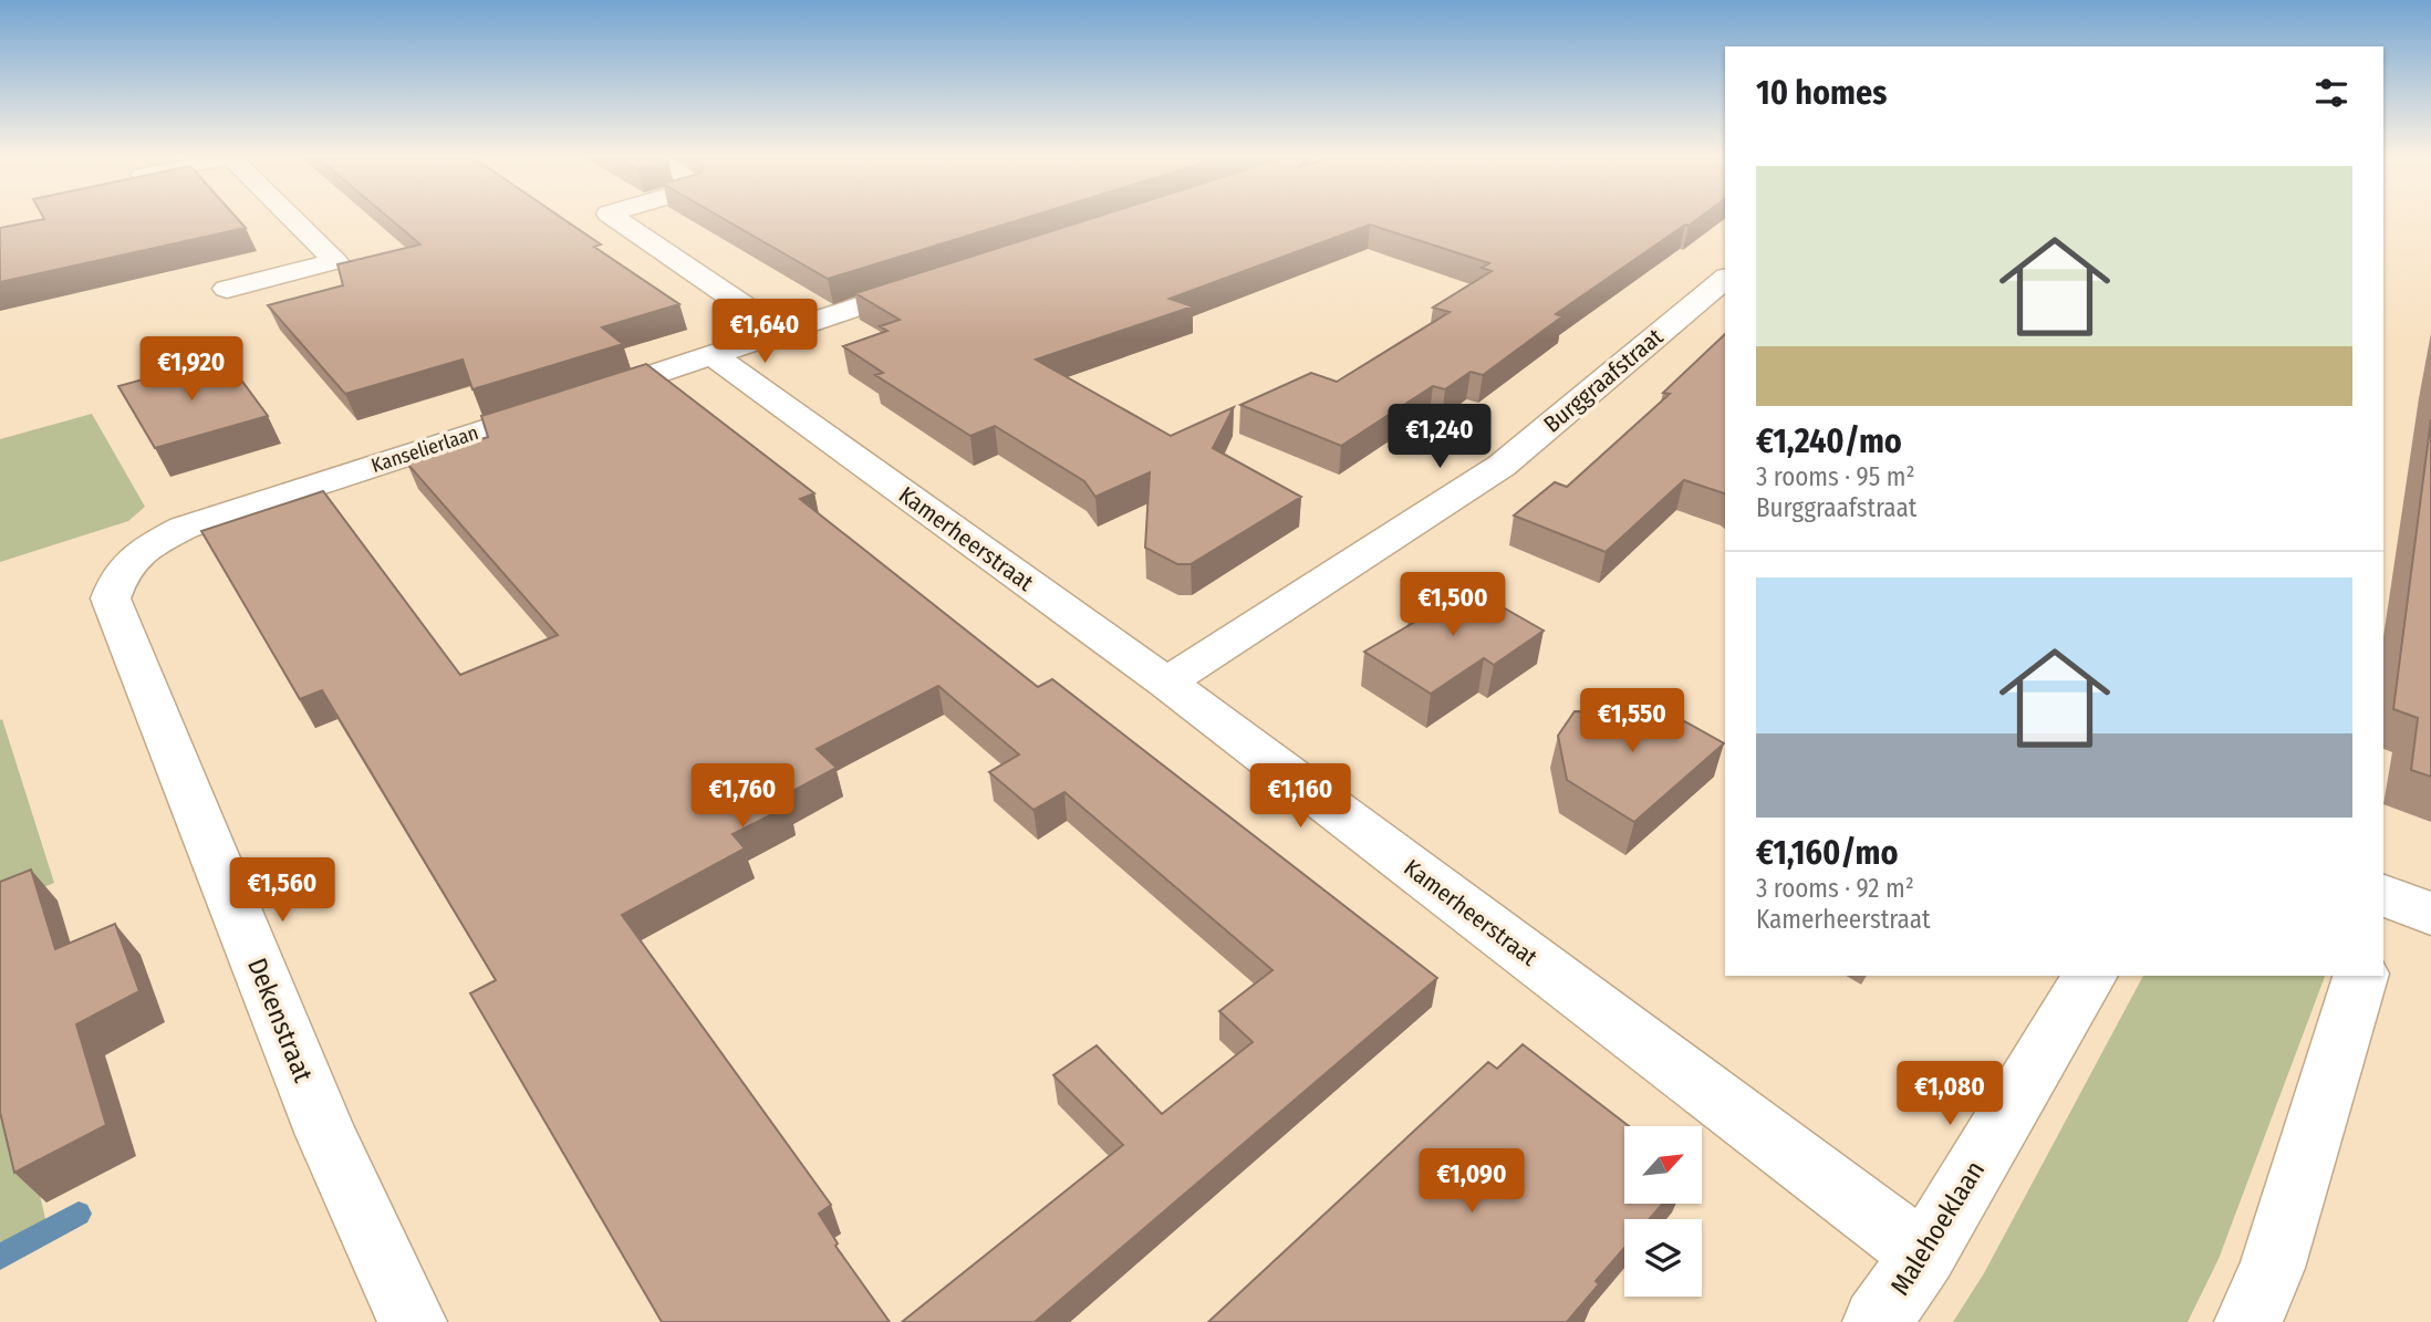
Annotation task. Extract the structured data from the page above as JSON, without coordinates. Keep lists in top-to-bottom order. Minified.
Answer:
{"streets":{"street":["Burggraafstraat","Kanselierlaan","Kamerheerstraat","Dekenstraat","Malehoeklaan"]},"crossings":[["Burggraafstraat","Kamerheerstraat"],["Kanselierlaan","Kamerheerstraat"],["Kanselierlaan","Dekenstraat"],["Kamerheerstraat","Malehoeklaan"]],"north":"top right","page":{"heading":"10 homes","list":[{"name":"€1,240/mo","note":"3 rooms · 95 m² · Burggraafstraat"},{"name":"€1,160/mo","note":"3 rooms · 92 m² · Kamerheerstraat"}],"price":["€1,640","€1,920","€1,240","€1,500","€1,550","€1,760","€1,160","€1,560","€1,080","€1,090"]}}
